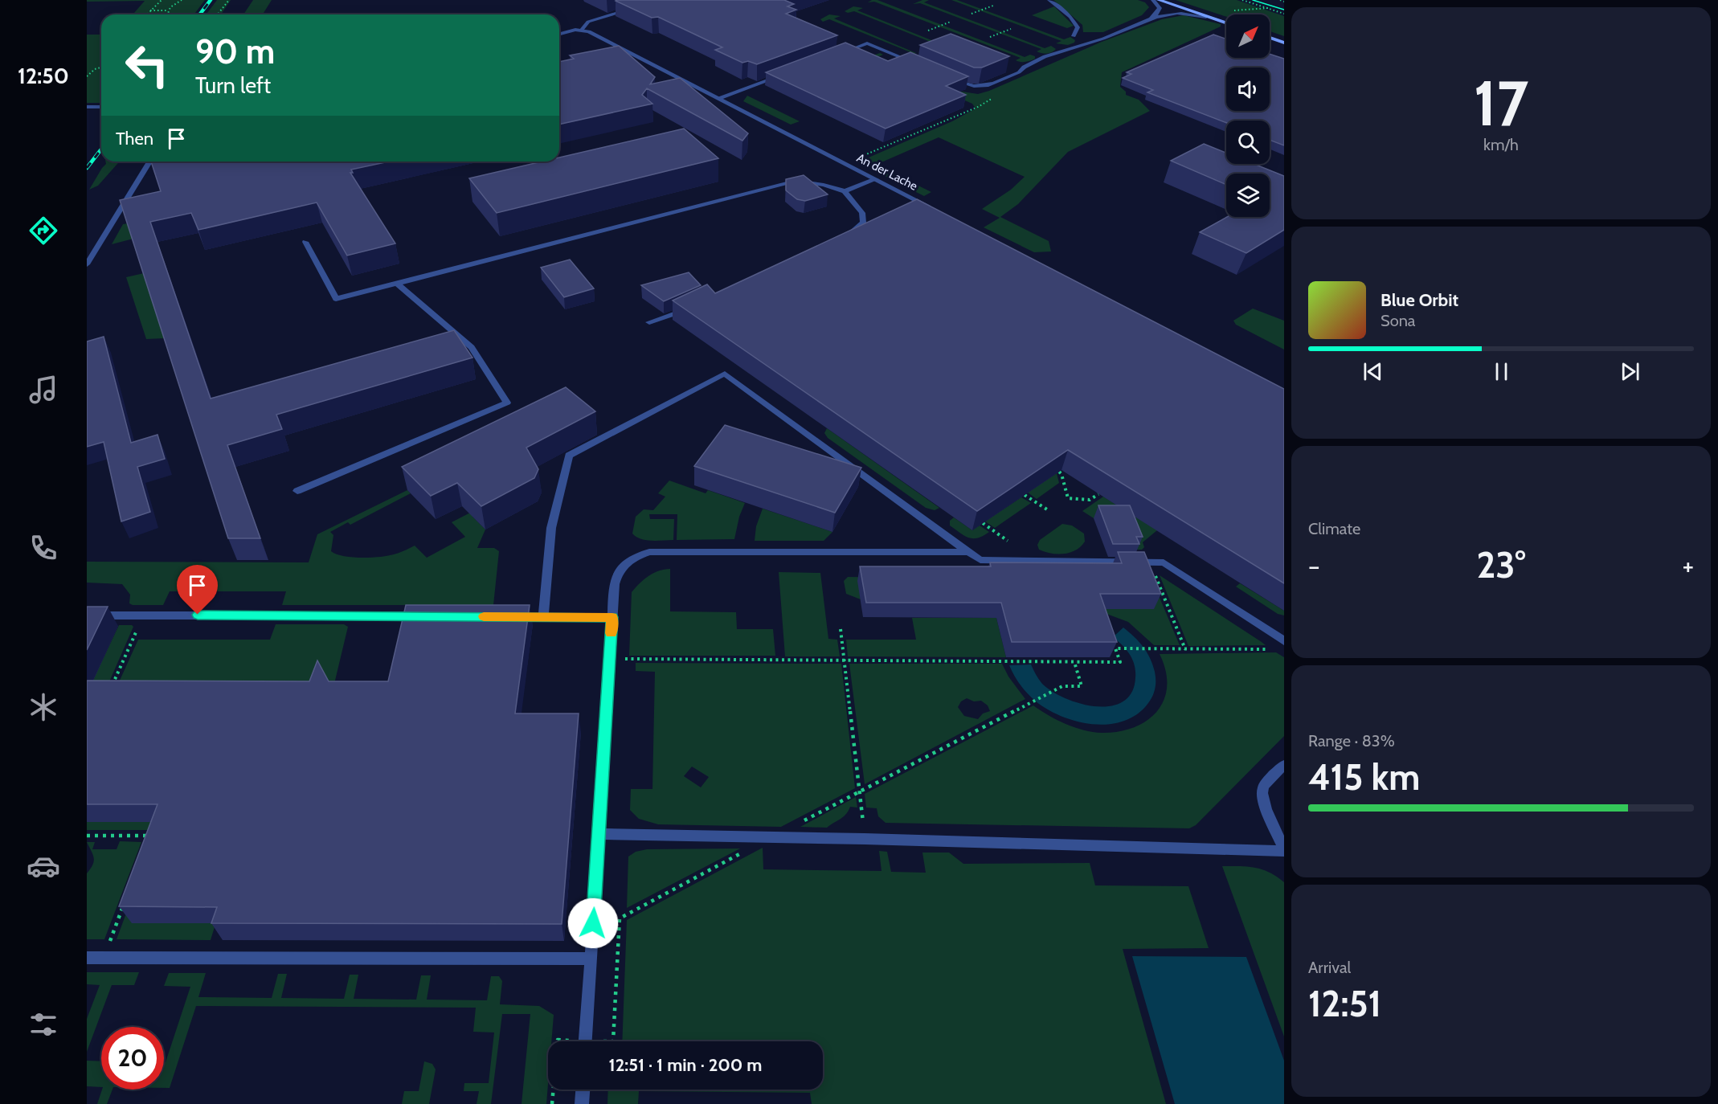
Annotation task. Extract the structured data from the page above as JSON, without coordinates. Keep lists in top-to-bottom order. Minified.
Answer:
{"streets":{"street":["An der Lache"]},"north":"top right","page":{"tabs":"12:50","tile":[["17","km/h"],"Climate",["Range · 83%","415 km"],["Arrival","12:51"]],"turn":["90 m","Turn left"],"then":"Then","song":["Blue Orbit","Sona"],"heat":["−","23°","+"],"limit":"20","trip":"12:51 · 1 min · 200 m"}}
